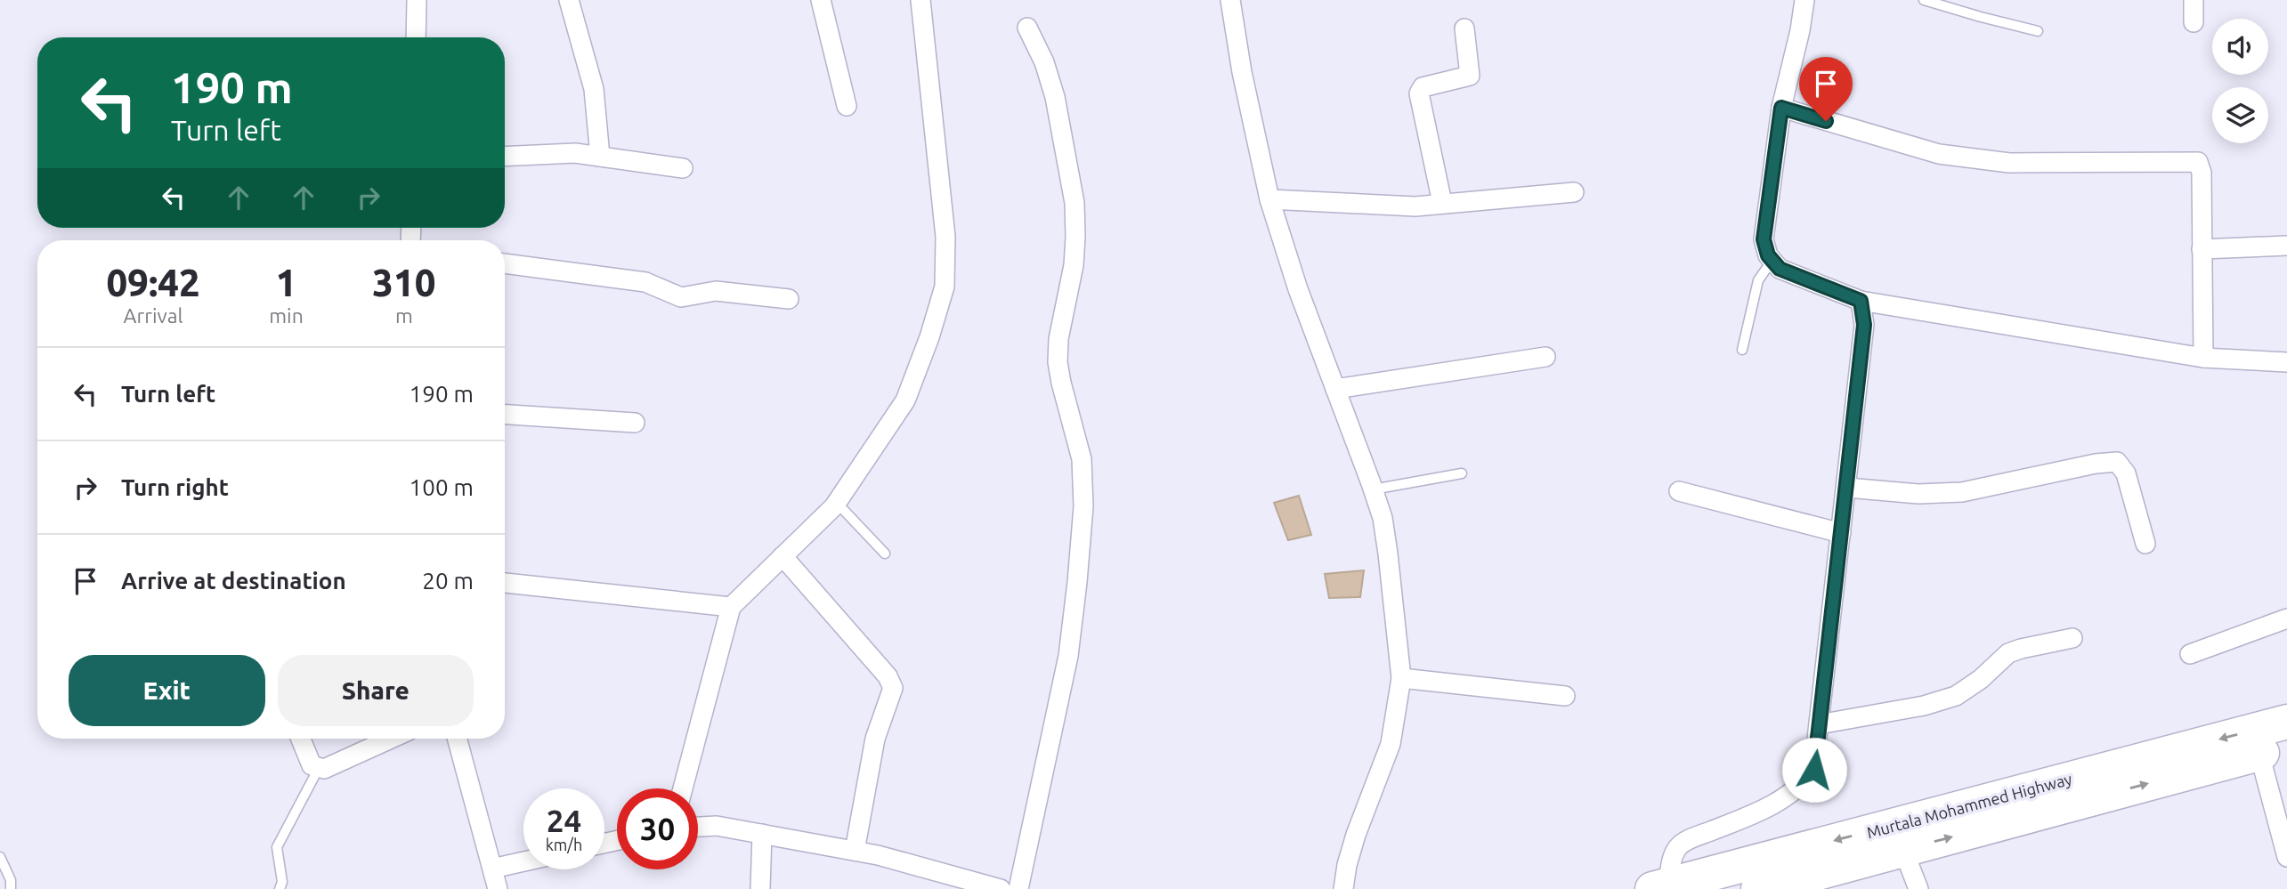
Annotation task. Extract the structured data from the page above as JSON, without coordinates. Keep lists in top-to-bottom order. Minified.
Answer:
{"streets":{"highway":["Murtala Mohammed Highway"]},"page":{"turn":["190 m","Turn left"],"eta":["09:42","Arrival","1","min","310","m"],"list":[{"name":"Turn left","value":"190 m"},{"name":"Turn right","value":"100 m"},{"name":"Arrive at destination","value":"20 m"}],"buttons":["Exit","Share"],"speed":"24 km/h","limit":"30"}}
